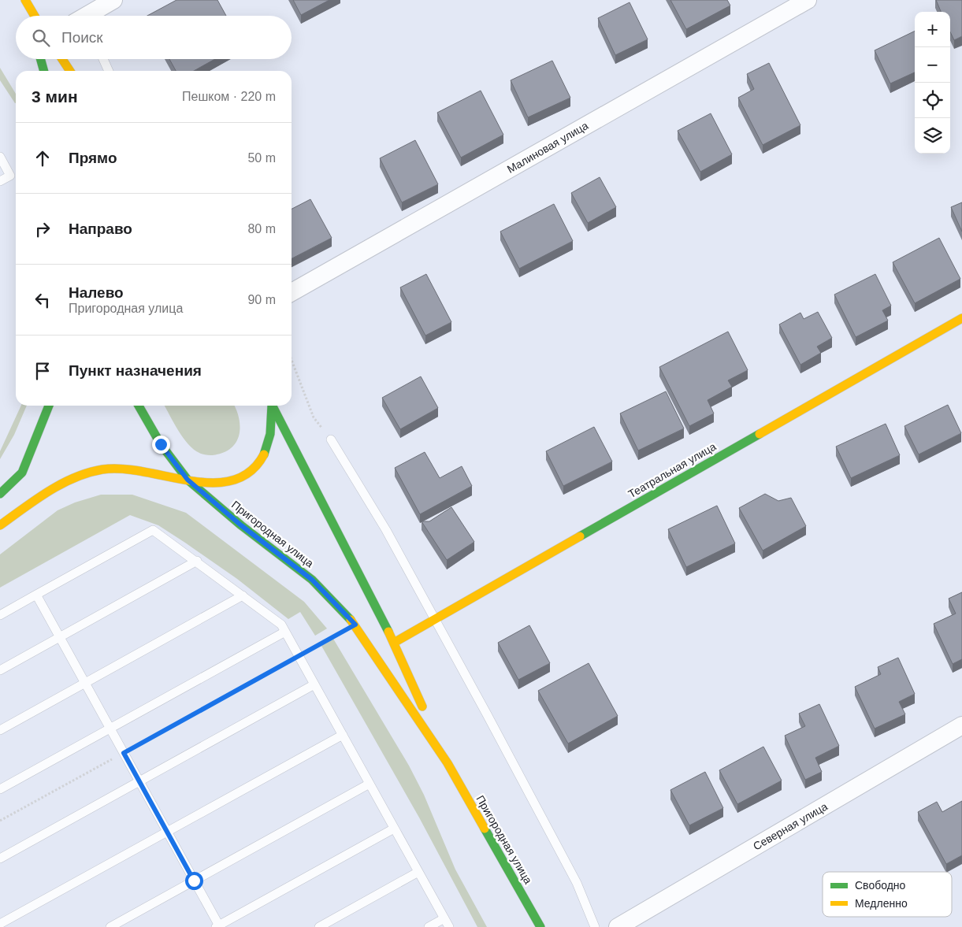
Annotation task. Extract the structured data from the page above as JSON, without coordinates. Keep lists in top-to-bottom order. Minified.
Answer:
{"streets":{"main road":["Театральная улица","Пригородная улица"],"street":["Малиновая улица","Северная улица"]},"crossings":[["Театральная улица","Пригородная улица"]],"legend":["Свободно","Медленно"],"page":{"map_buttons":["+","−"],"search":"Поиск","heading":["3 мин","Пешком · 220 m"],"list":[["Прямо","50 m"],["Направо","80 m"],["Налево","Пригородная улица","90 m"],"Пункт назначения"]}}
